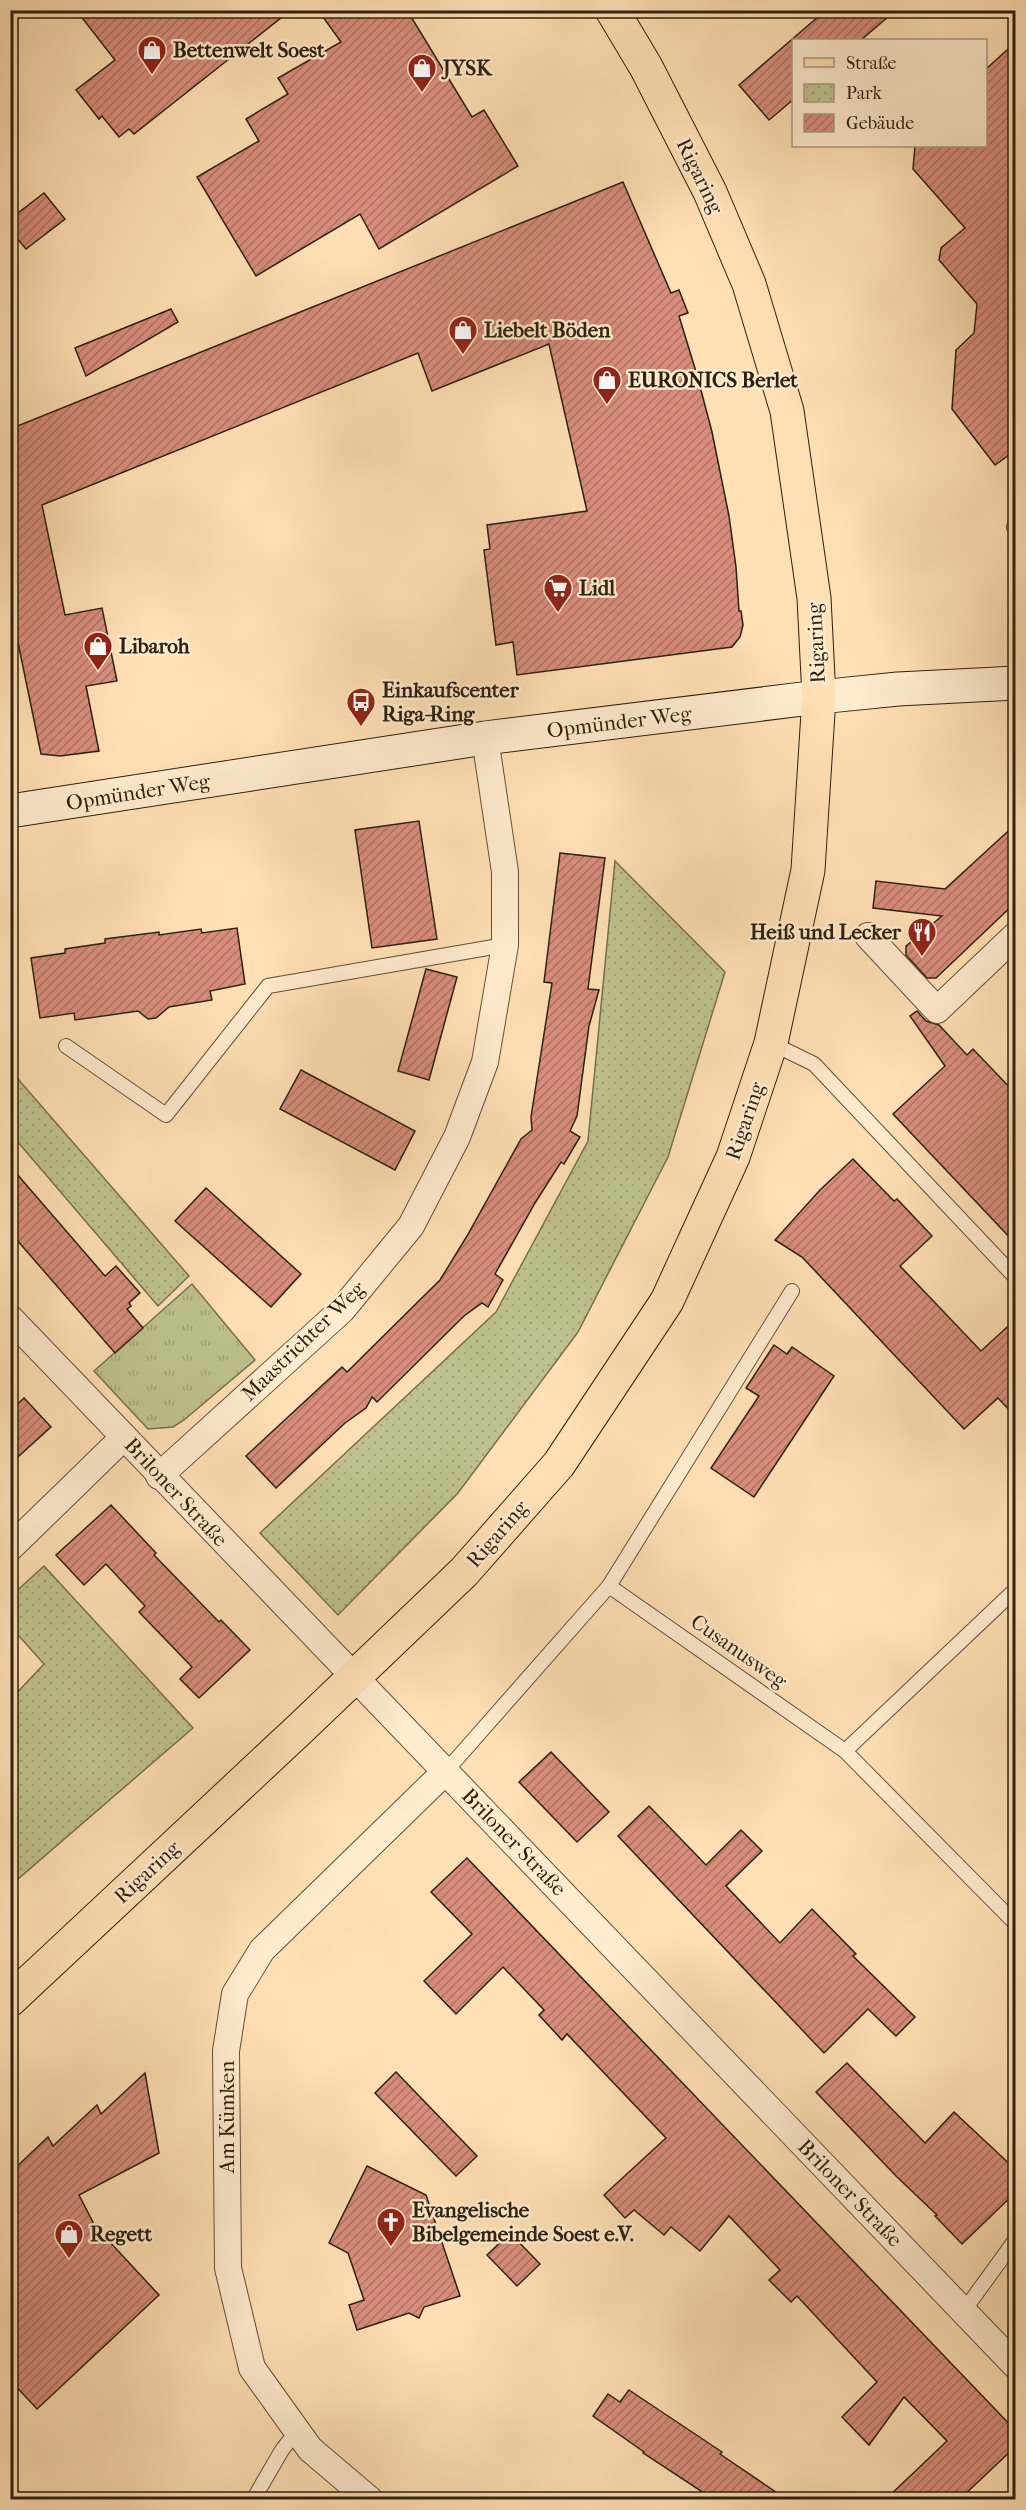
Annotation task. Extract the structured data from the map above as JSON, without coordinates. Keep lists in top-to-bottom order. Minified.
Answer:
{"streets":{"main road":["Rigaring"],"street":["Opmünder Weg","Maastrichter Weg","Briloner Straße","Am Kümken"],"lane":["Cusanusweg"]},"crossings":[["Rigaring","Opmünder Weg"],["Rigaring","Briloner Straße"],["Opmünder Weg","Maastrichter Weg"],["Maastrichter Weg","Briloner Straße"],["Briloner Straße","Am Kümken"]],"places":{"shop":["Bettenwelt Soest","JYSK","Liebelt Böden","EURONICS Berlet","Libaroh","Regett"],"supermarket":["Lidl"],"bus stop":["Einkaufscenter Riga-Ring"],"restaurant":["Heiß und Lecker"],"church":["Evangelische Bibelgemeinde Soest e.V."]},"legend":["Straße","Park","Gebäude"]}
